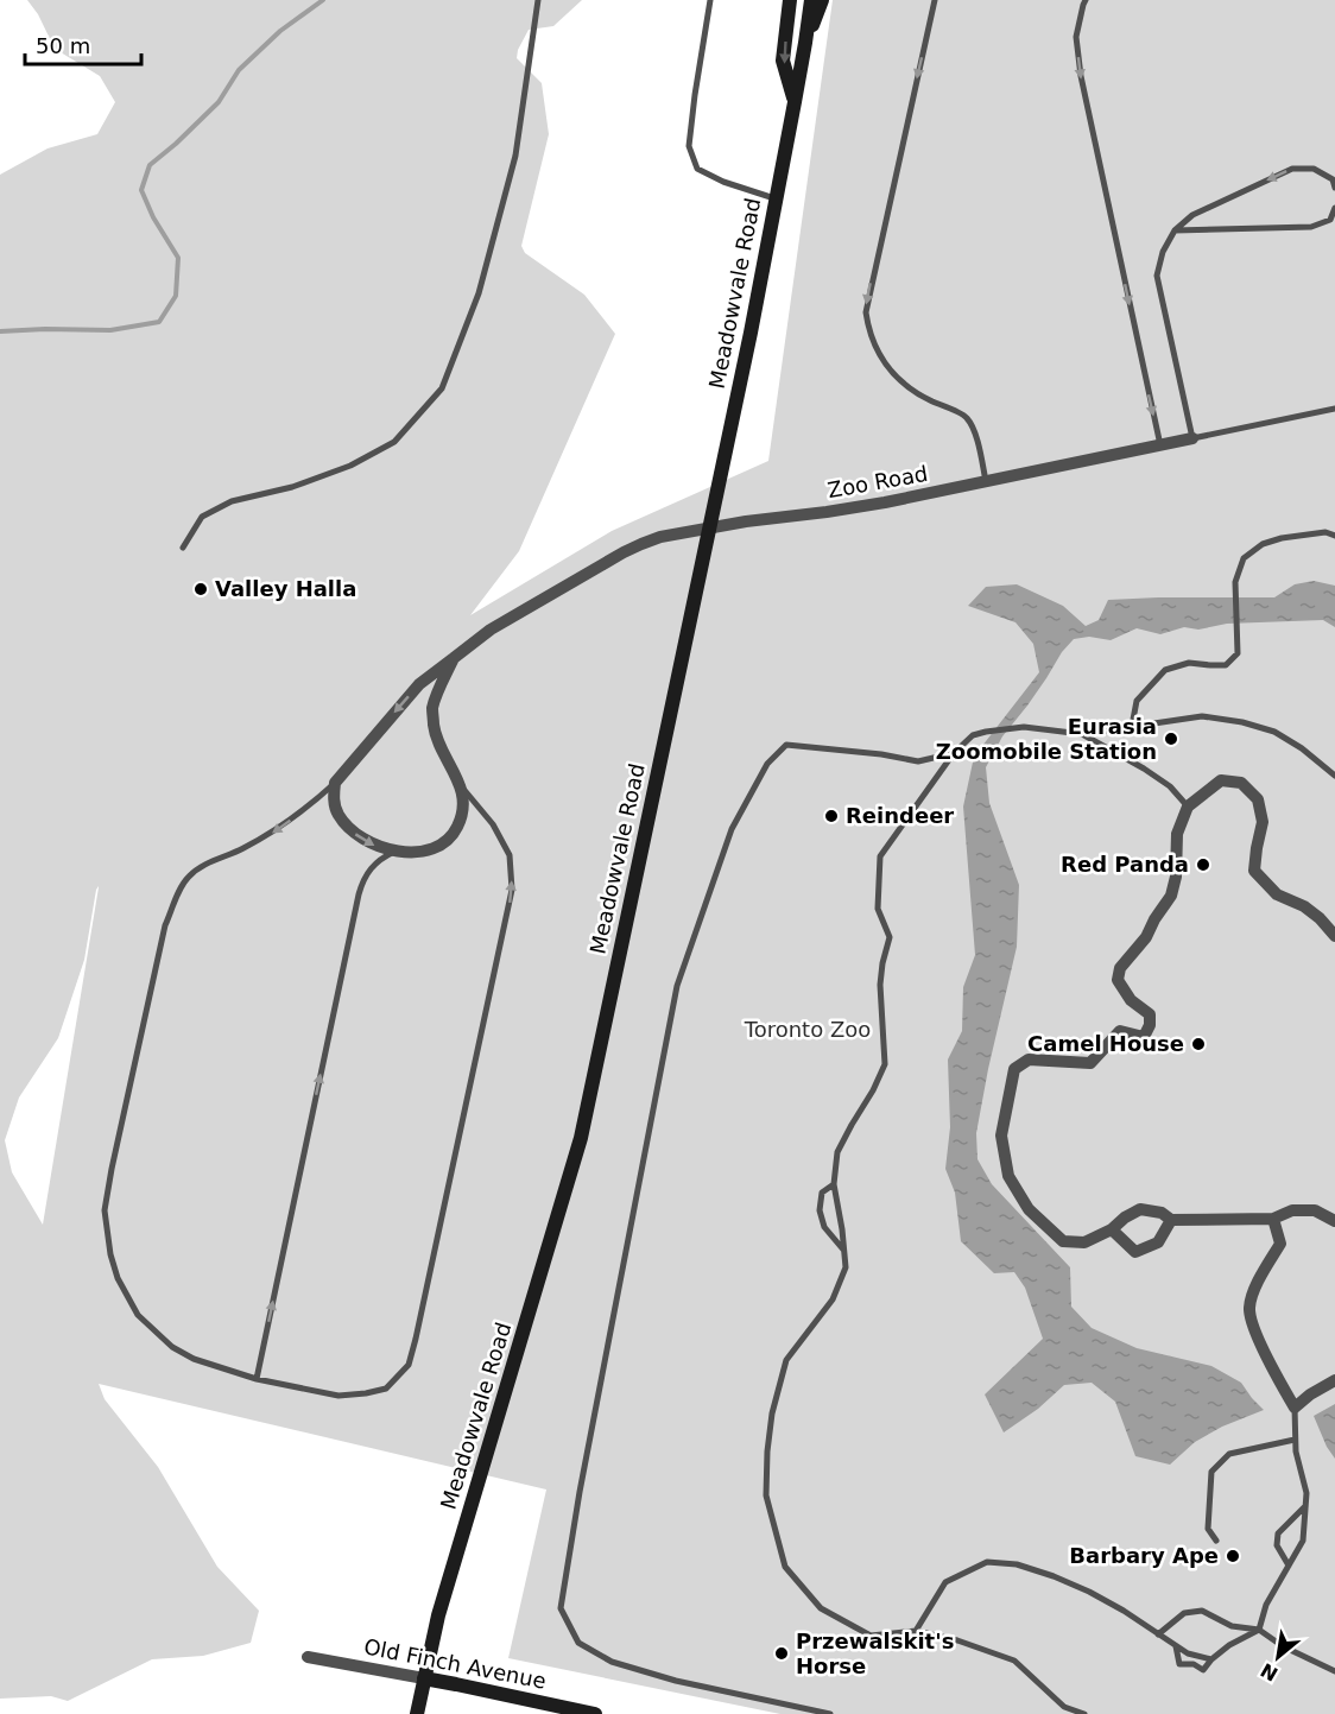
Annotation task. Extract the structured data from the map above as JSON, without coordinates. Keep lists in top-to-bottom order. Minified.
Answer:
{"streets":{"main road":["Meadowvale Road","Old Finch Avenue"],"street":["Zoo Road"]},"crossings":[["Meadowvale Road","Zoo Road"],["Meadowvale Road","Old Finch Avenue"]],"parks":["Toronto Zoo"],"places":["Valley Halla","Eurasia Zoomobile Station","Reindeer","Red Panda","Camel House","Barbary Ape","Przewalskit's Horse"],"scale_bar":"50 m","north":"bottom left"}
